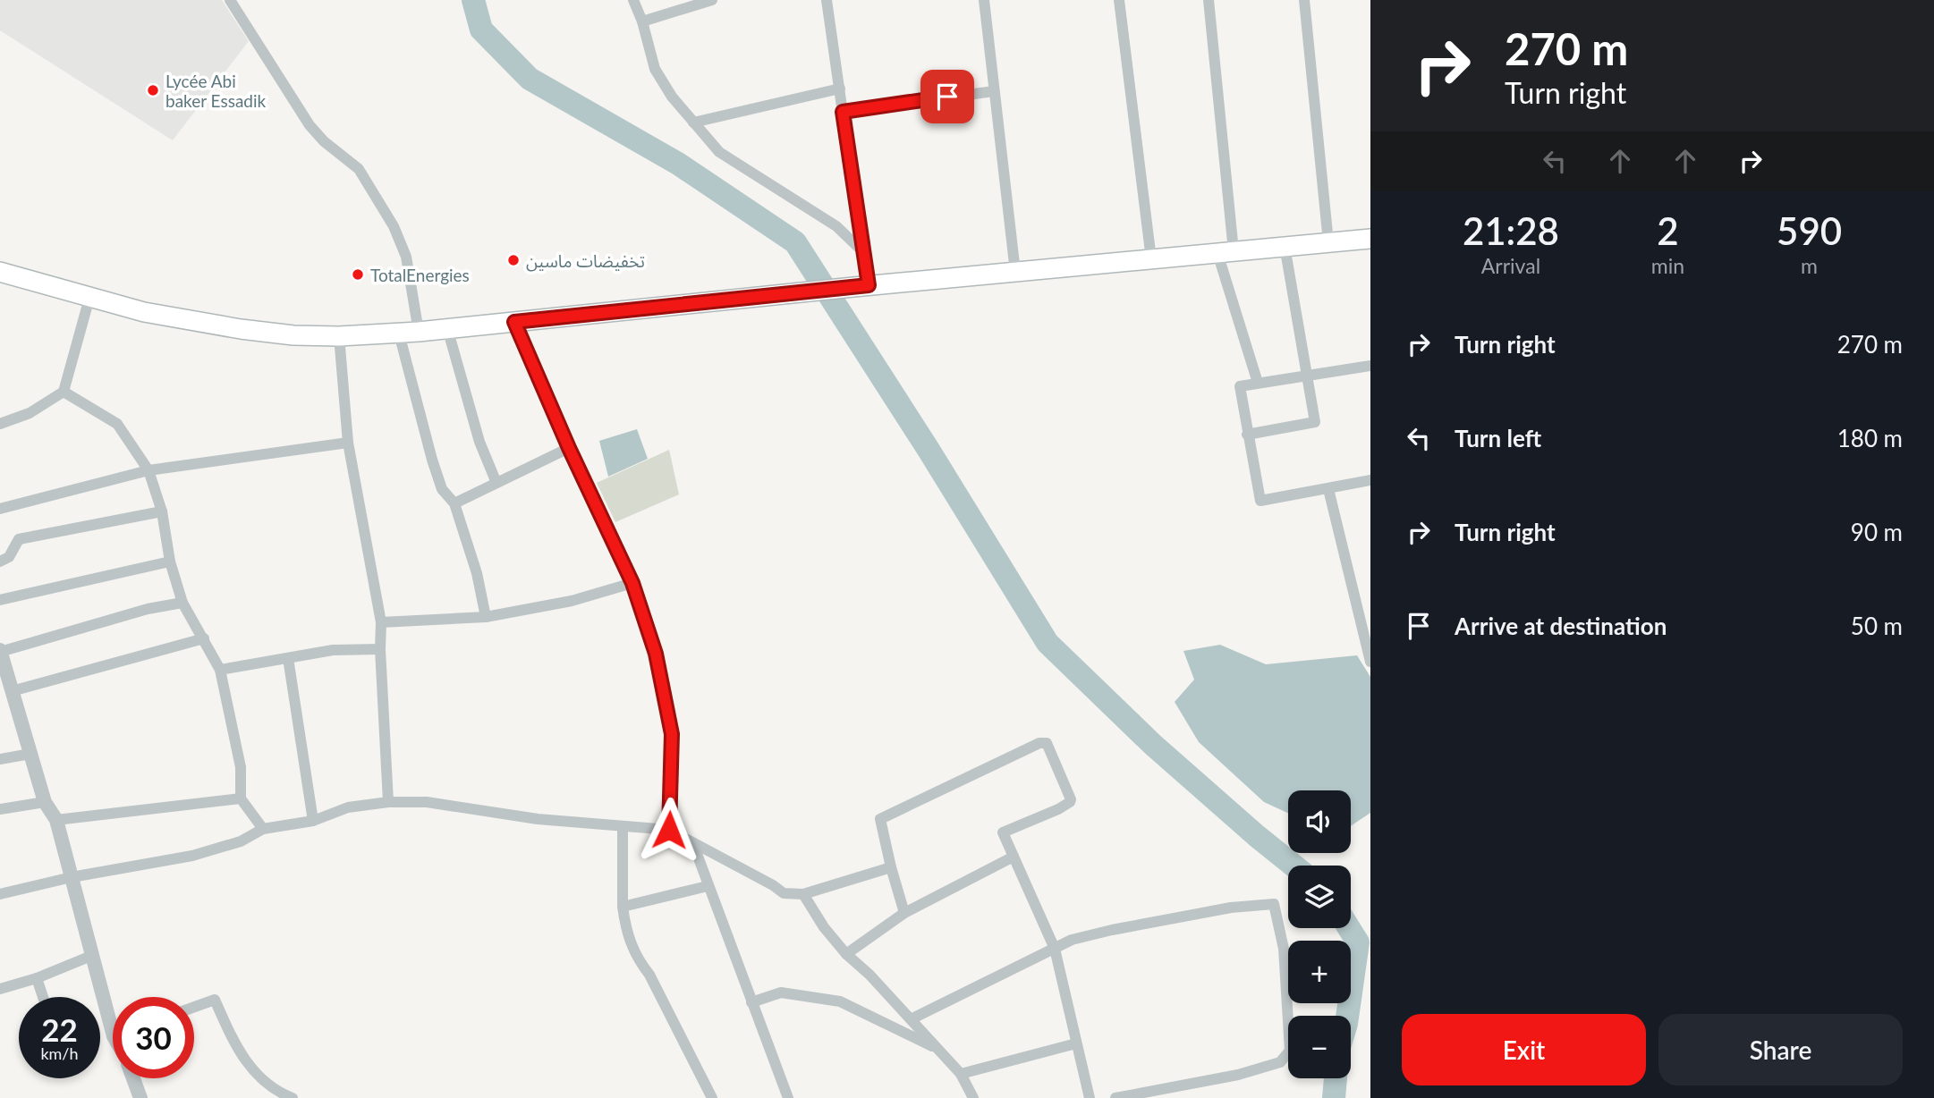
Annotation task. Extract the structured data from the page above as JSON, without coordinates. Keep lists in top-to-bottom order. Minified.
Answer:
{"places":["Lycée Abi baker Essadik","تخفيضات ماسين","TotalEnergies"],"page":{"turn":["270 m","Turn right"],"eta":["21:28","Arrival","2","min","590","m"],"list":[{"name":"Turn right","value":"270 m"},{"name":"Turn left","value":"180 m"},{"name":"Turn right","value":"90 m"},{"name":"Arrive at destination","value":"50 m"}],"map_buttons":["+","−"],"speed":"22 km/h","limit":"30","buttons":["Exit","Share"]}}
